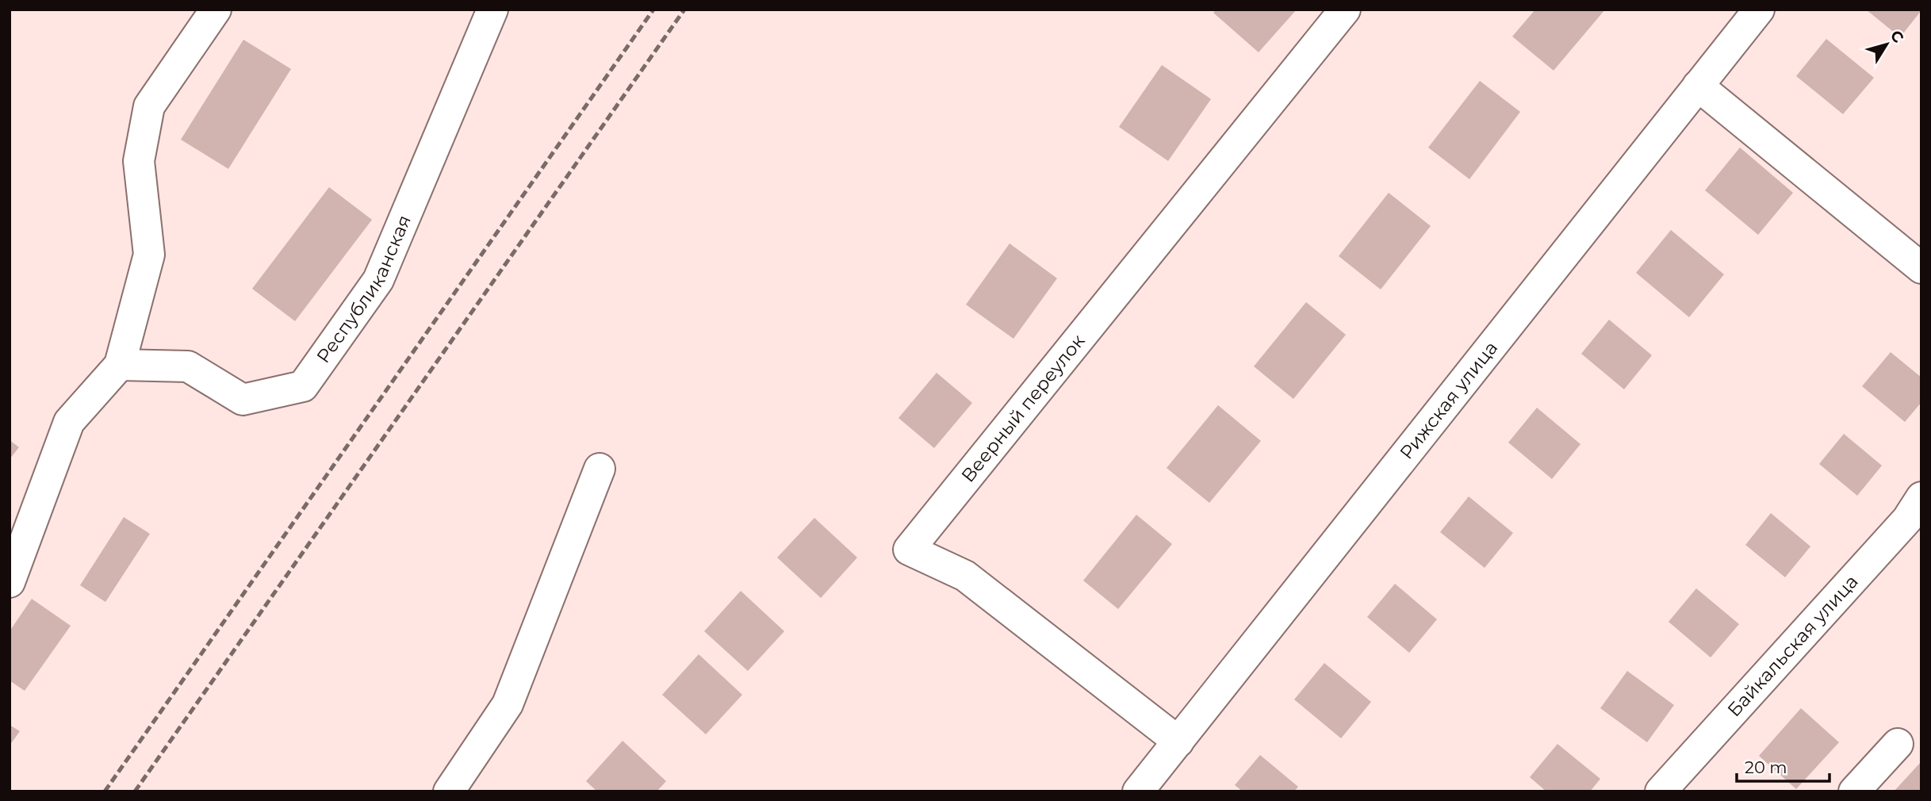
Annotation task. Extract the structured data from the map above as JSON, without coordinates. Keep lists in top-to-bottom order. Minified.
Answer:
{"streets":{"street":["Республиканская","Рижская улица","Веерный переулок","Байкальская улица"]},"crossings":[["Рижская улица","Веерный переулок"]],"scale_bar":"20 m","north":"top right"}
